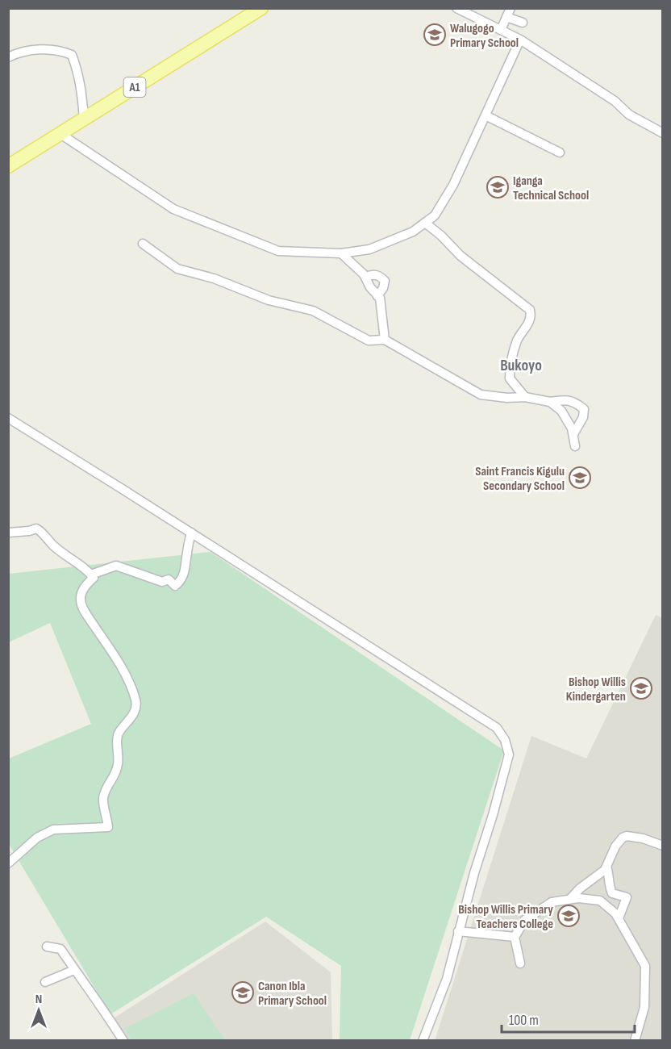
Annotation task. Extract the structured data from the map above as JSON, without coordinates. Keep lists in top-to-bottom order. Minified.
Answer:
{"streets":{"main road":["A1"]},"districts":["Bukoyo"],"places":{"school or university":["Walugogo Primary School","Iganga Technical School","Saint Francis Kigulu Secondary School","Bishop Willis Kindergarten","Bishop Willis Primary Teachers College","Canon Ibla Primary School"]},"scale_bar":"100 m","north":"top"}
